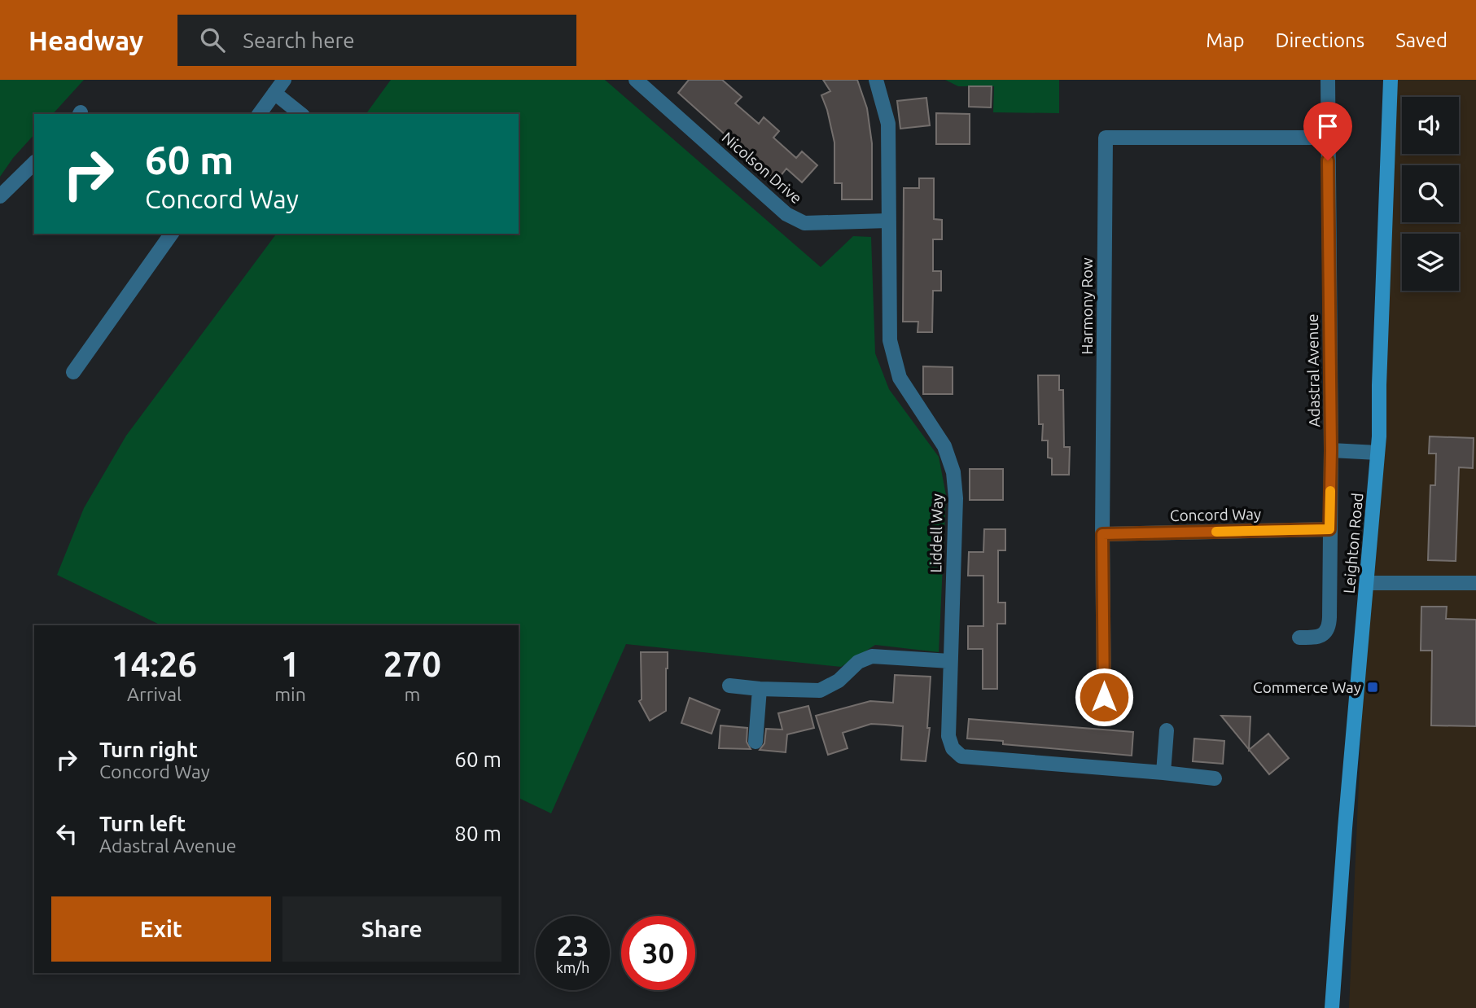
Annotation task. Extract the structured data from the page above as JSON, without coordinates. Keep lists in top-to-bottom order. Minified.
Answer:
{"streets":{"street":["Nicolson Drive","Harmony Row","Adastral Avenue","Concord Way","Liddell Way","Leighton Road"]},"crossings":[["Nicolson Drive","Liddell Way"],["Harmony Row","Adastral Avenue"],["Harmony Row","Concord Way"],["Adastral Avenue","Concord Way"]],"places":{"transit":["Commerce Way"]},"page":{"header":"Headway","search":"Search here","nav":["Map","Directions","Saved"],"turn":["60 m","Concord Way"],"eta":["14:26","Arrival","1","min","270","m"],"list":[{"name":"Turn right","note":"Concord Way","value":"60 m"},{"name":"Turn left","note":"Adastral Avenue","value":"80 m"}],"buttons":["Exit","Share"],"speed":"23 km/h","limit":"30"}}
